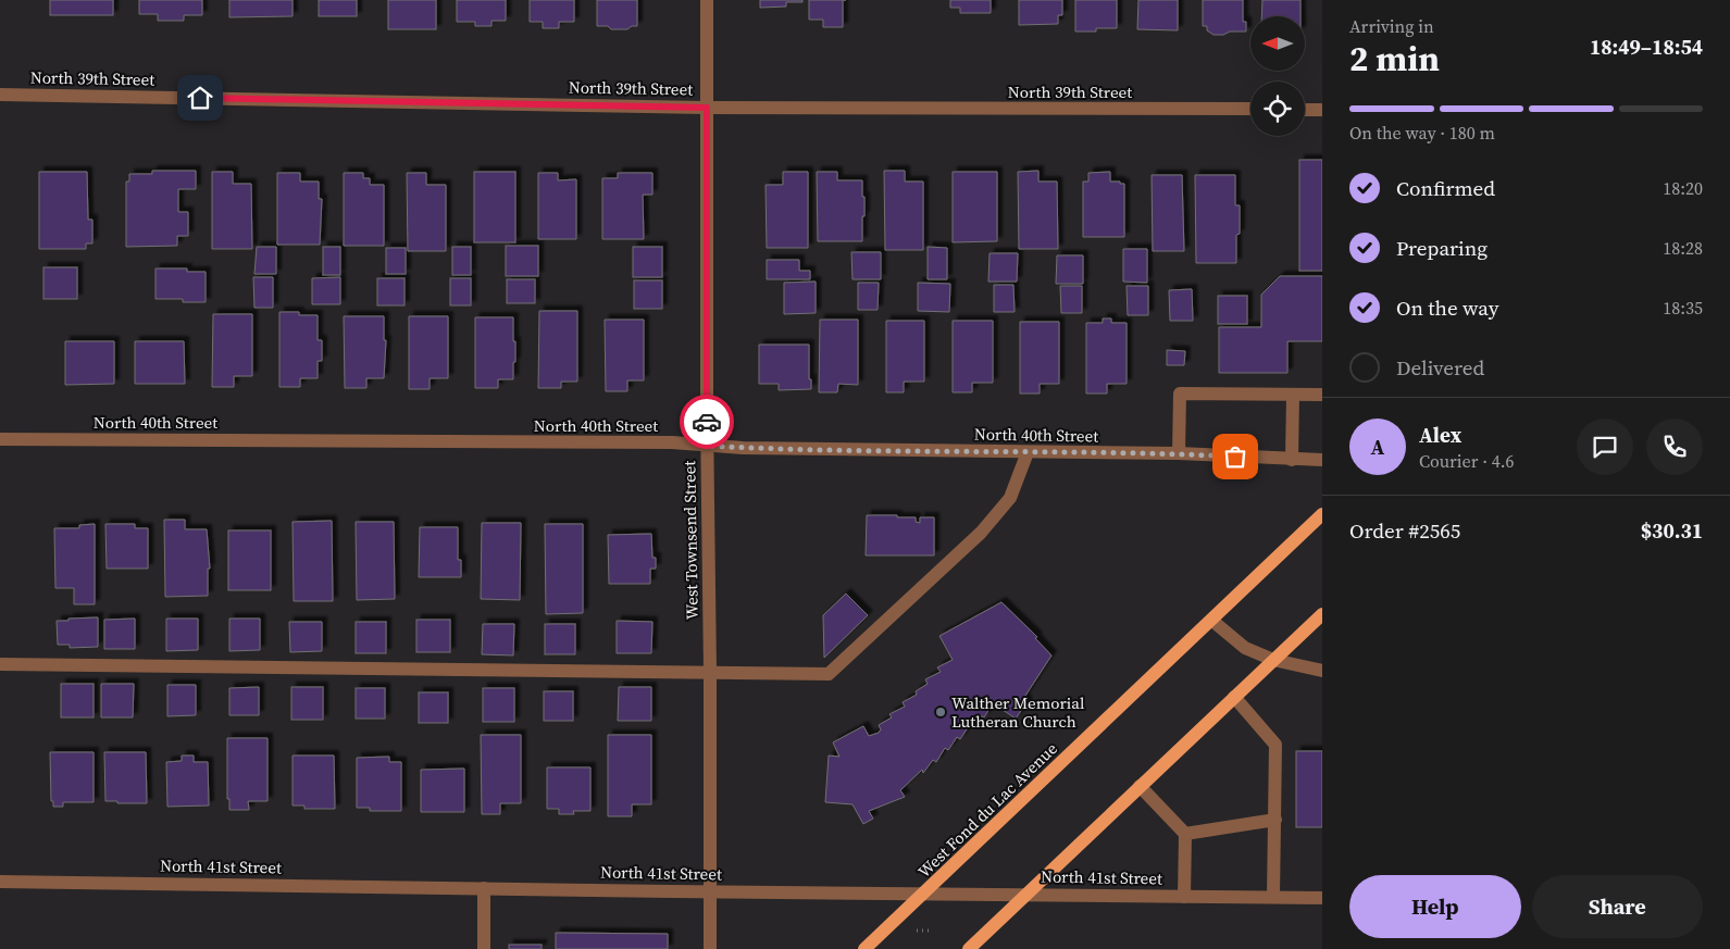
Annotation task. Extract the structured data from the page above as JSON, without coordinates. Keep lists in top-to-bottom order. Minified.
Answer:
{"streets":{"main road":["West Fond du Lac Avenue"],"street":["North 39th Street","North 40th Street","West Townsend Street","North 41st Street"]},"crossings":[["North 39th Street","West Townsend Street"],["North 40th Street","West Townsend Street"],["West Townsend Street","North 41st Street"],["West Fond du Lac Avenue","North 41st Street"]],"places":["Walther Memorial Lutheran Church"],"north":"left","page":{"heading":["2 min","Arriving in","18:49–18:54"],"panel":["Alex","Courier · 4.6","Order #2565","$30.31"],"bar":"On the way · 180 m","list":[["Confirmed","18:20"],["Preparing","18:28"],["On the way","18:35"],"Delivered"],"round":"A","buttons":["Help","Share"]}}
